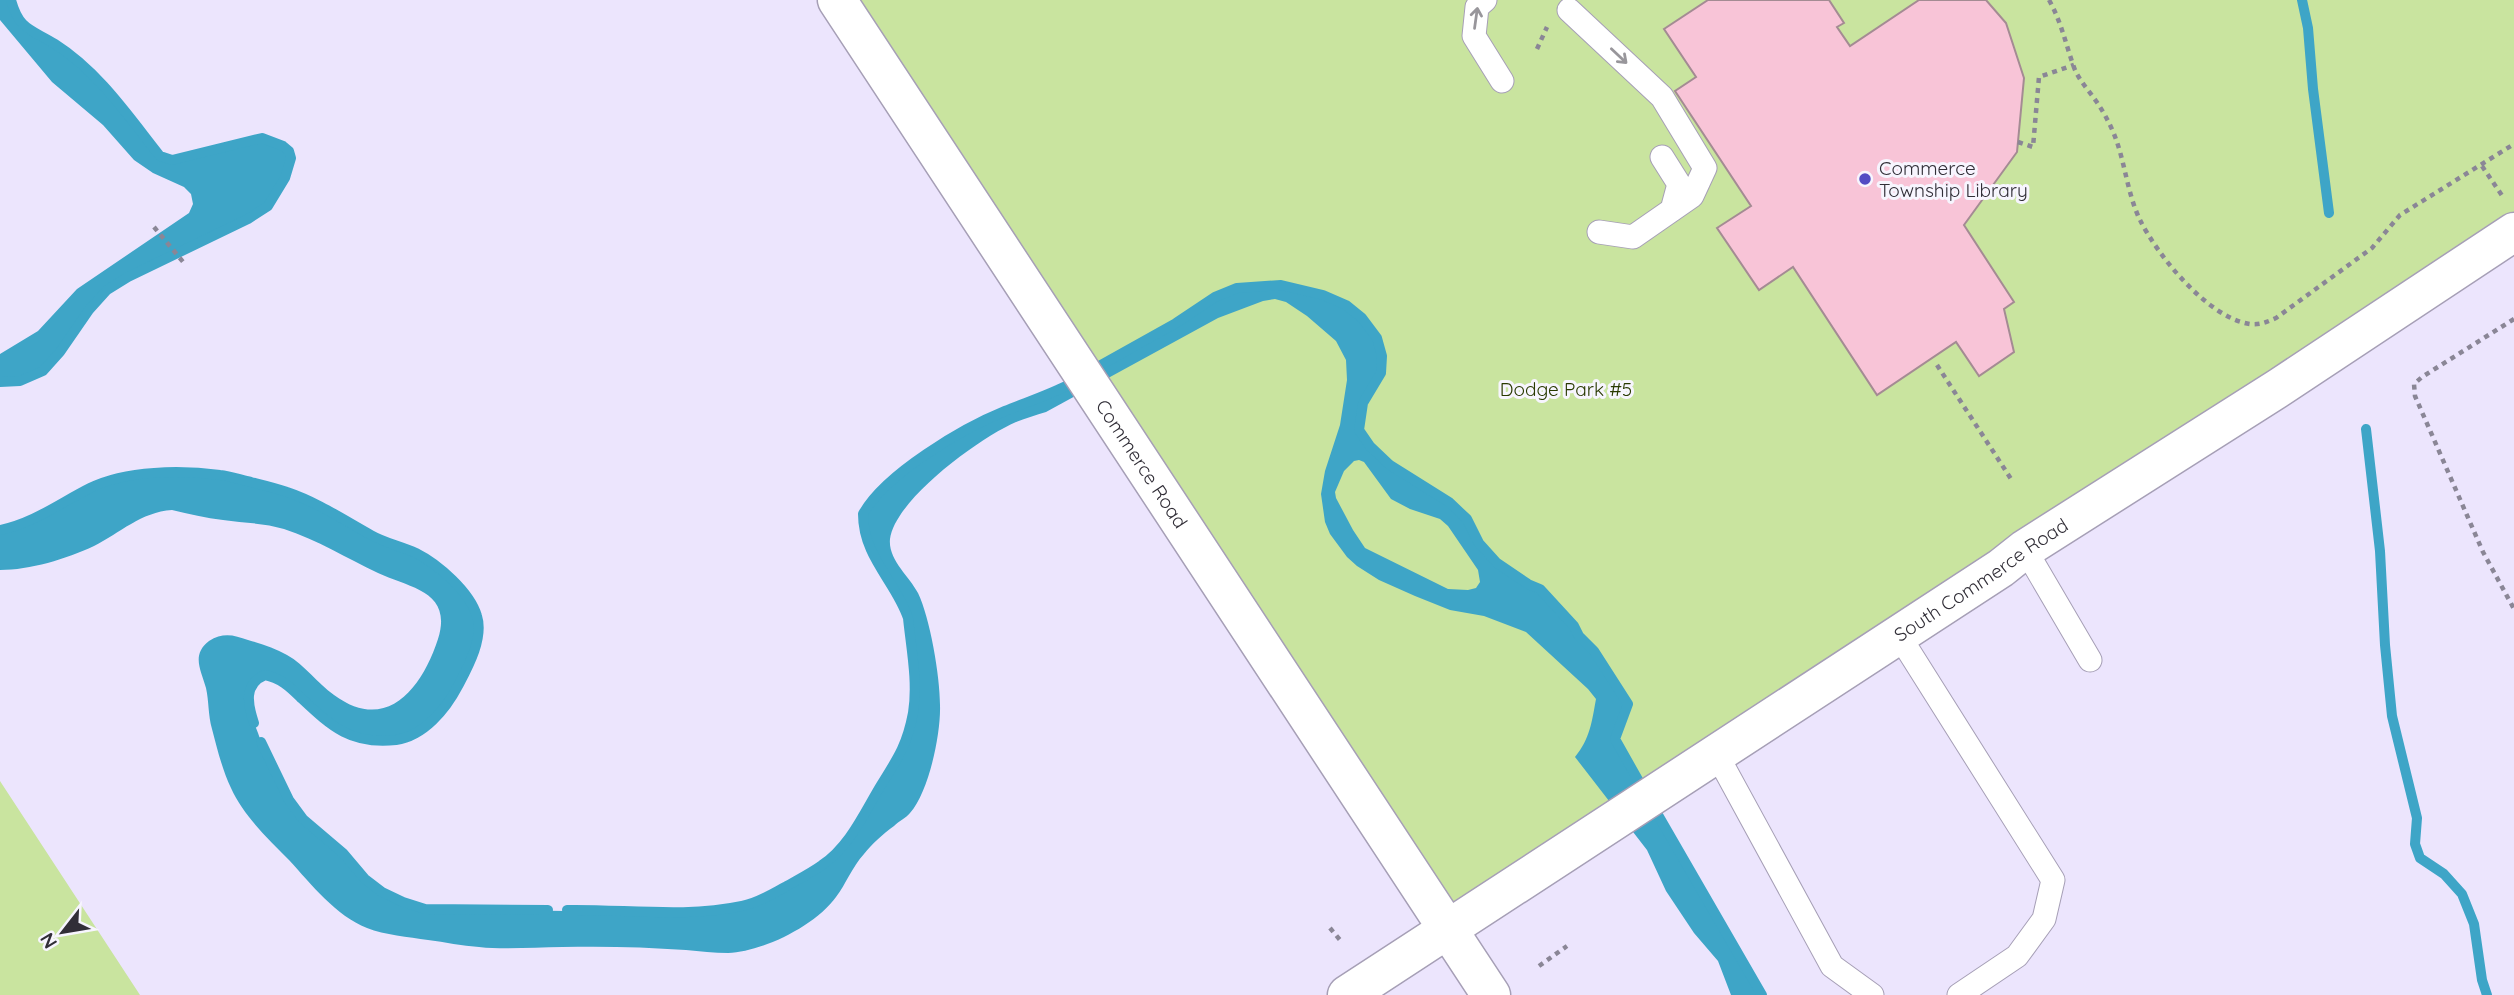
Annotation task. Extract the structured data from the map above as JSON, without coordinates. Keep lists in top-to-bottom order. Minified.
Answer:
{"streets":{"street":["Commerce Road","South Commerce Road"]},"crossings":[["Commerce Road","South Commerce Road"]],"parks":["Dodge Park #5"],"places":["Commerce Township Library"],"north":"bottom left"}
